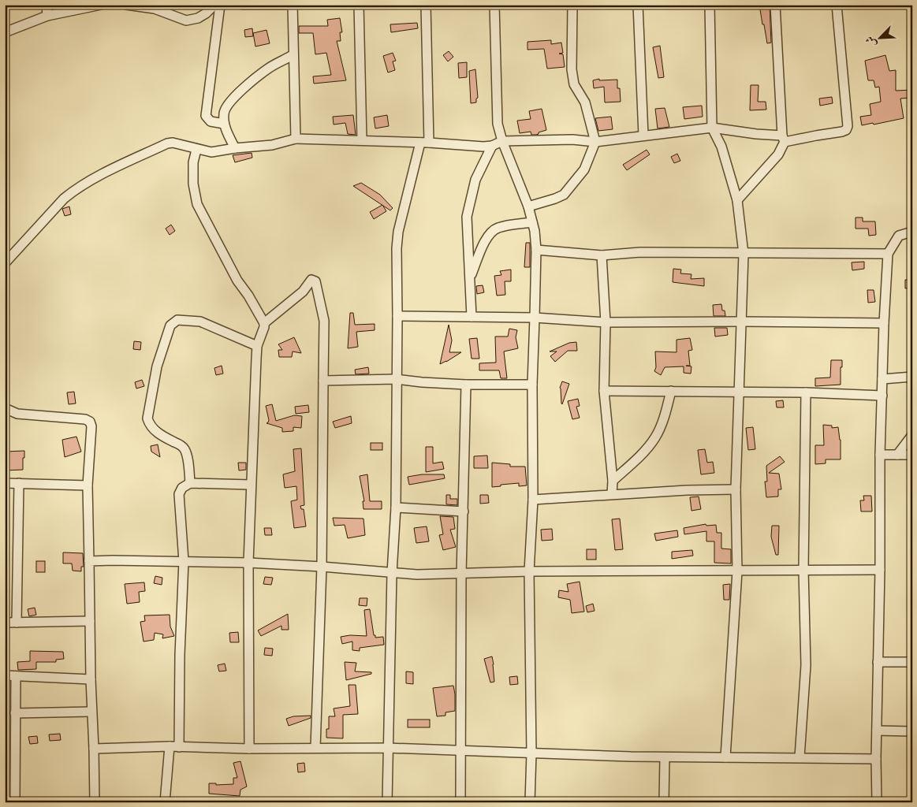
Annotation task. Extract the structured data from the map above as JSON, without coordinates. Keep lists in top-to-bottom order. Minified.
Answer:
{"north":"bottom left"}
